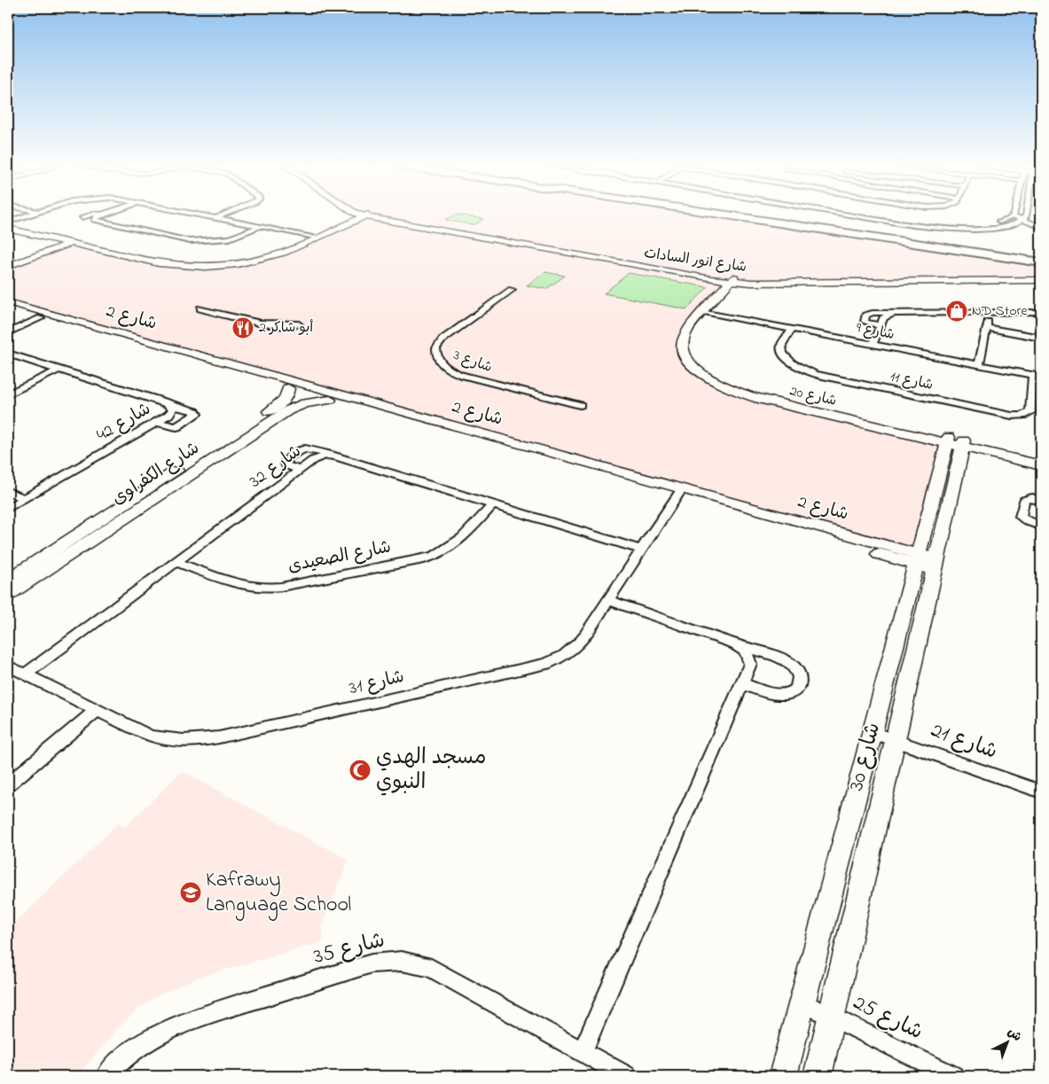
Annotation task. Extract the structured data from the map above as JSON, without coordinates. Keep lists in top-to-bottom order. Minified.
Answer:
{"streets":{"street":["شارع انور السادات","شارع 2","شارع 9","شارع 3","شارع 11","شارع 20","شارع 42","شارع 32","شارع الكفراوى","شارع الصعيدى","شارع 31","شارع 21","شارع 30","شارع 35","شارع 25"]},"crossings":[["شارع انور السادات","شارع 20"],["شارع 2","شارع الكفراوى"],["شارع 2","شارع 31"],["شارع 2","شارع 30"],["شارع 9","شارع 11"],["شارع 9","شارع 20"],["شارع 20","شارع 30"],["شارع 32","شارع الصعيدى"],["شارع 32","شارع 31"],["شارع 21","شارع 30"],["شارع 30","شارع 25"]],"places":{"shop":["ND Store"],"restaurant":["أبو شاكر 2"],"mosque":["مسجد الهدي النبوي"],"school or university":["Kafrawy Language School"]},"north":"top right"}
